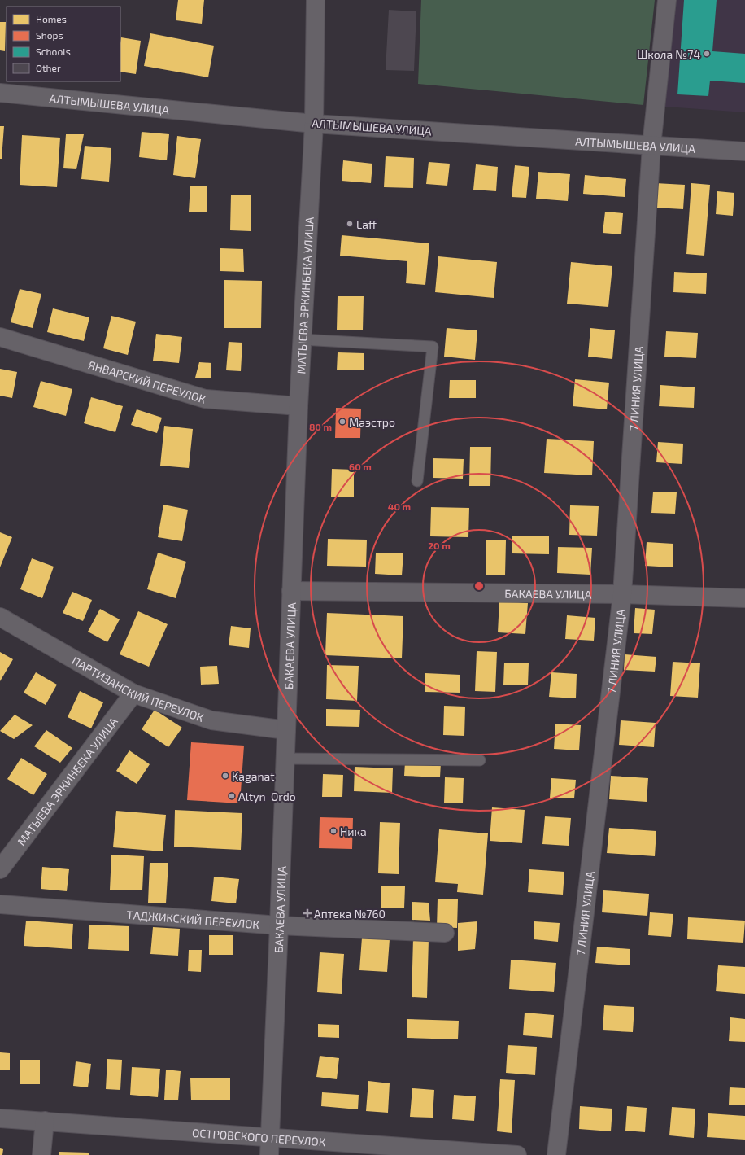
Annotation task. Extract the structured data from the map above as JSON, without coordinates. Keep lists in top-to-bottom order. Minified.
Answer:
{"streets":{"street":["АЛТЫМЫШЕВА УЛИЦА","МАТЫЕВА ЭРКИНБЕКА УЛИЦА","ЯНВАРСКИЙ ПЕРЕУЛОК","7 ЛИНИЯ УЛИЦА","БАКАЕВА УЛИЦА","ПАРТИЗАНСКИЙ ПЕРЕУЛОК","ТАДЖИКСКИЙ ПЕРЕУЛОК","ОСТРОВСКОГО ПЕРЕУЛОК"]},"crossings":[["АЛТЫМЫШЕВА УЛИЦА","МАТЫЕВА ЭРКИНБЕКА УЛИЦА"],["АЛТЫМЫШЕВА УЛИЦА","7 ЛИНИЯ УЛИЦА"],["МАТЫЕВА ЭРКИНБЕКА УЛИЦА","ЯНВАРСКИЙ ПЕРЕУЛОК"],["МАТЫЕВА ЭРКИНБЕКА УЛИЦА","БАКАЕВА УЛИЦА"],["МАТЫЕВА ЭРКИНБЕКА УЛИЦА","ПАРТИЗАНСКИЙ ПЕРЕУЛОК"],["7 ЛИНИЯ УЛИЦА","БАКАЕВА УЛИЦА"],["БАКАЕВА УЛИЦА","ПАРТИЗАНСКИЙ ПЕРЕУЛОК"],["БАКАЕВА УЛИЦА","ТАДЖИКСКИЙ ПЕРЕУЛОК"],["БАКАЕВА УЛИЦА","ОСТРОВСКОГО ПЕРЕУЛОК"]],"places":{"other":["Школа №74","Laff","Маэстро","Kaganat","Altyn-Ordo","Ника"],"health":["Аптека №760"]},"legend":["Homes","Shops","Schools","Other"],"rings":["80 m","60 m","40 m","20 m"]}
